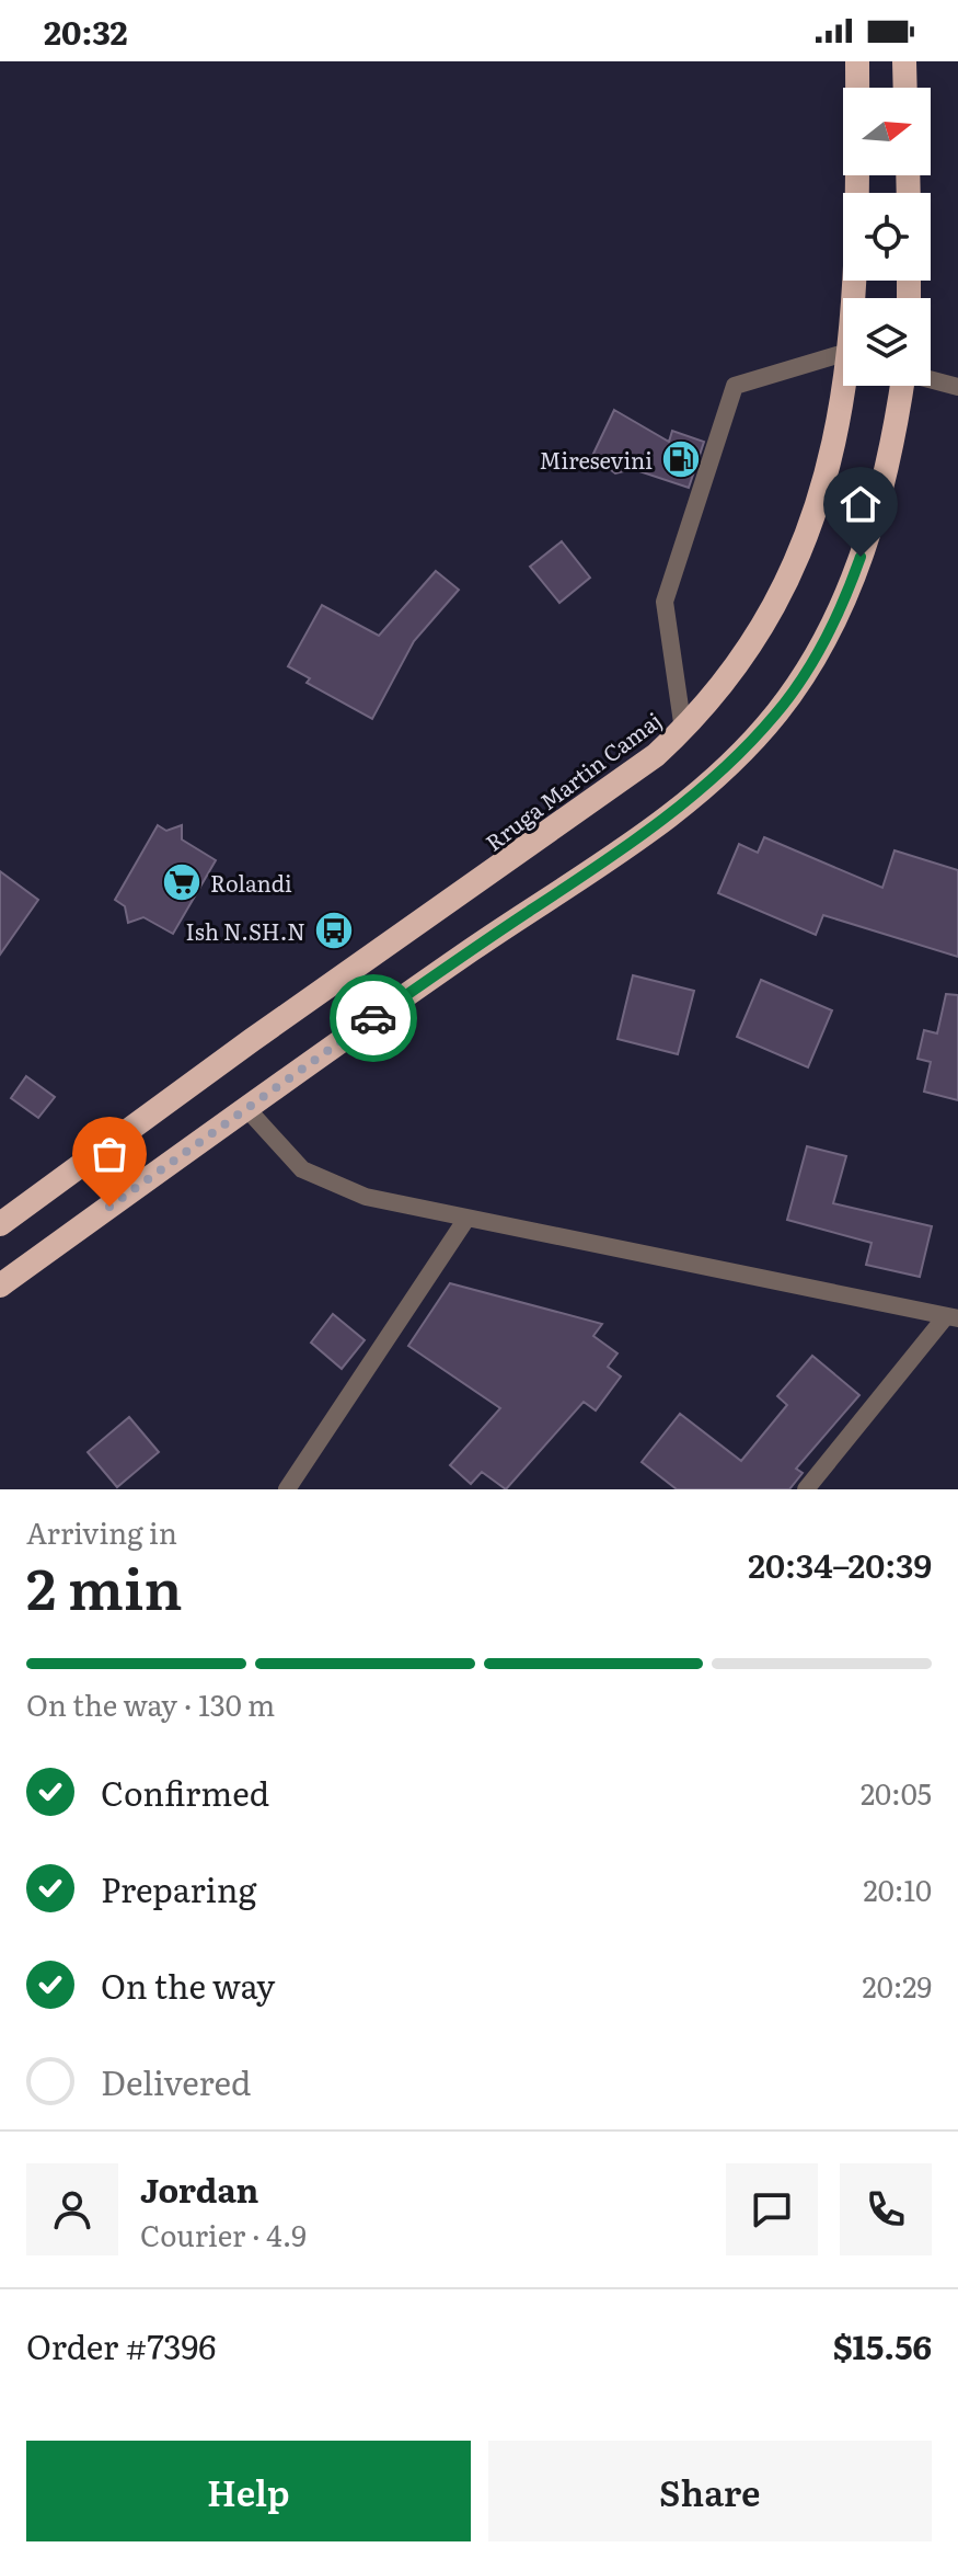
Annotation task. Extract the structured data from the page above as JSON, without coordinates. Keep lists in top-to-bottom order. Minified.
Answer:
{"streets":{"highway":["Rruga Martin Camaj"]},"places":{"fuel station":["Miresevini"],"supermarket":["Rolandi"],"bus stop":["Ish N.SH.N"]},"north":"right","page":{"status":"20:32","heading":["2 min","Arriving in","20:34–20:39"],"panel":["Jordan","Courier · 4.9","Order #7396","$15.56"],"bar":"On the way · 130 m","list":[["Confirmed","20:05"],["Preparing","20:10"],["On the way","20:29"],"Delivered"],"buttons":["Help","Share"]}}
